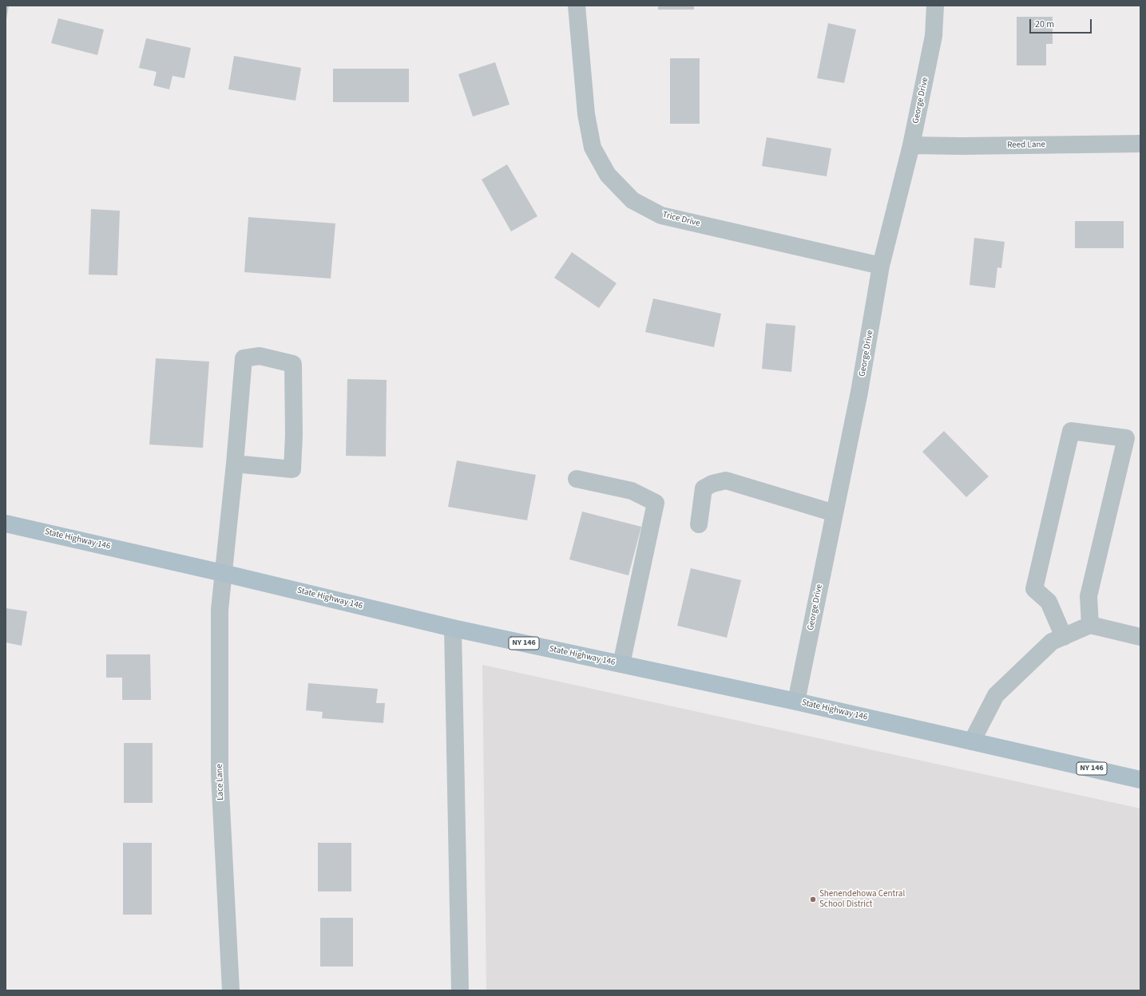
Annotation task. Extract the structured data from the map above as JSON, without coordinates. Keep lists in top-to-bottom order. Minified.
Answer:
{"streets":{"main road":["State Highway 146","NY 146"],"street":["George Drive","Reed Lane","Trice Drive","Lace Lane"]},"crossings":[["George Drive","Reed Lane"],["George Drive","Trice Drive"],["George Drive","State Highway 146"],["State Highway 146","Lace Lane"]],"places":["Shenendehowa Central School District"],"scale_bar":"20 m"}
